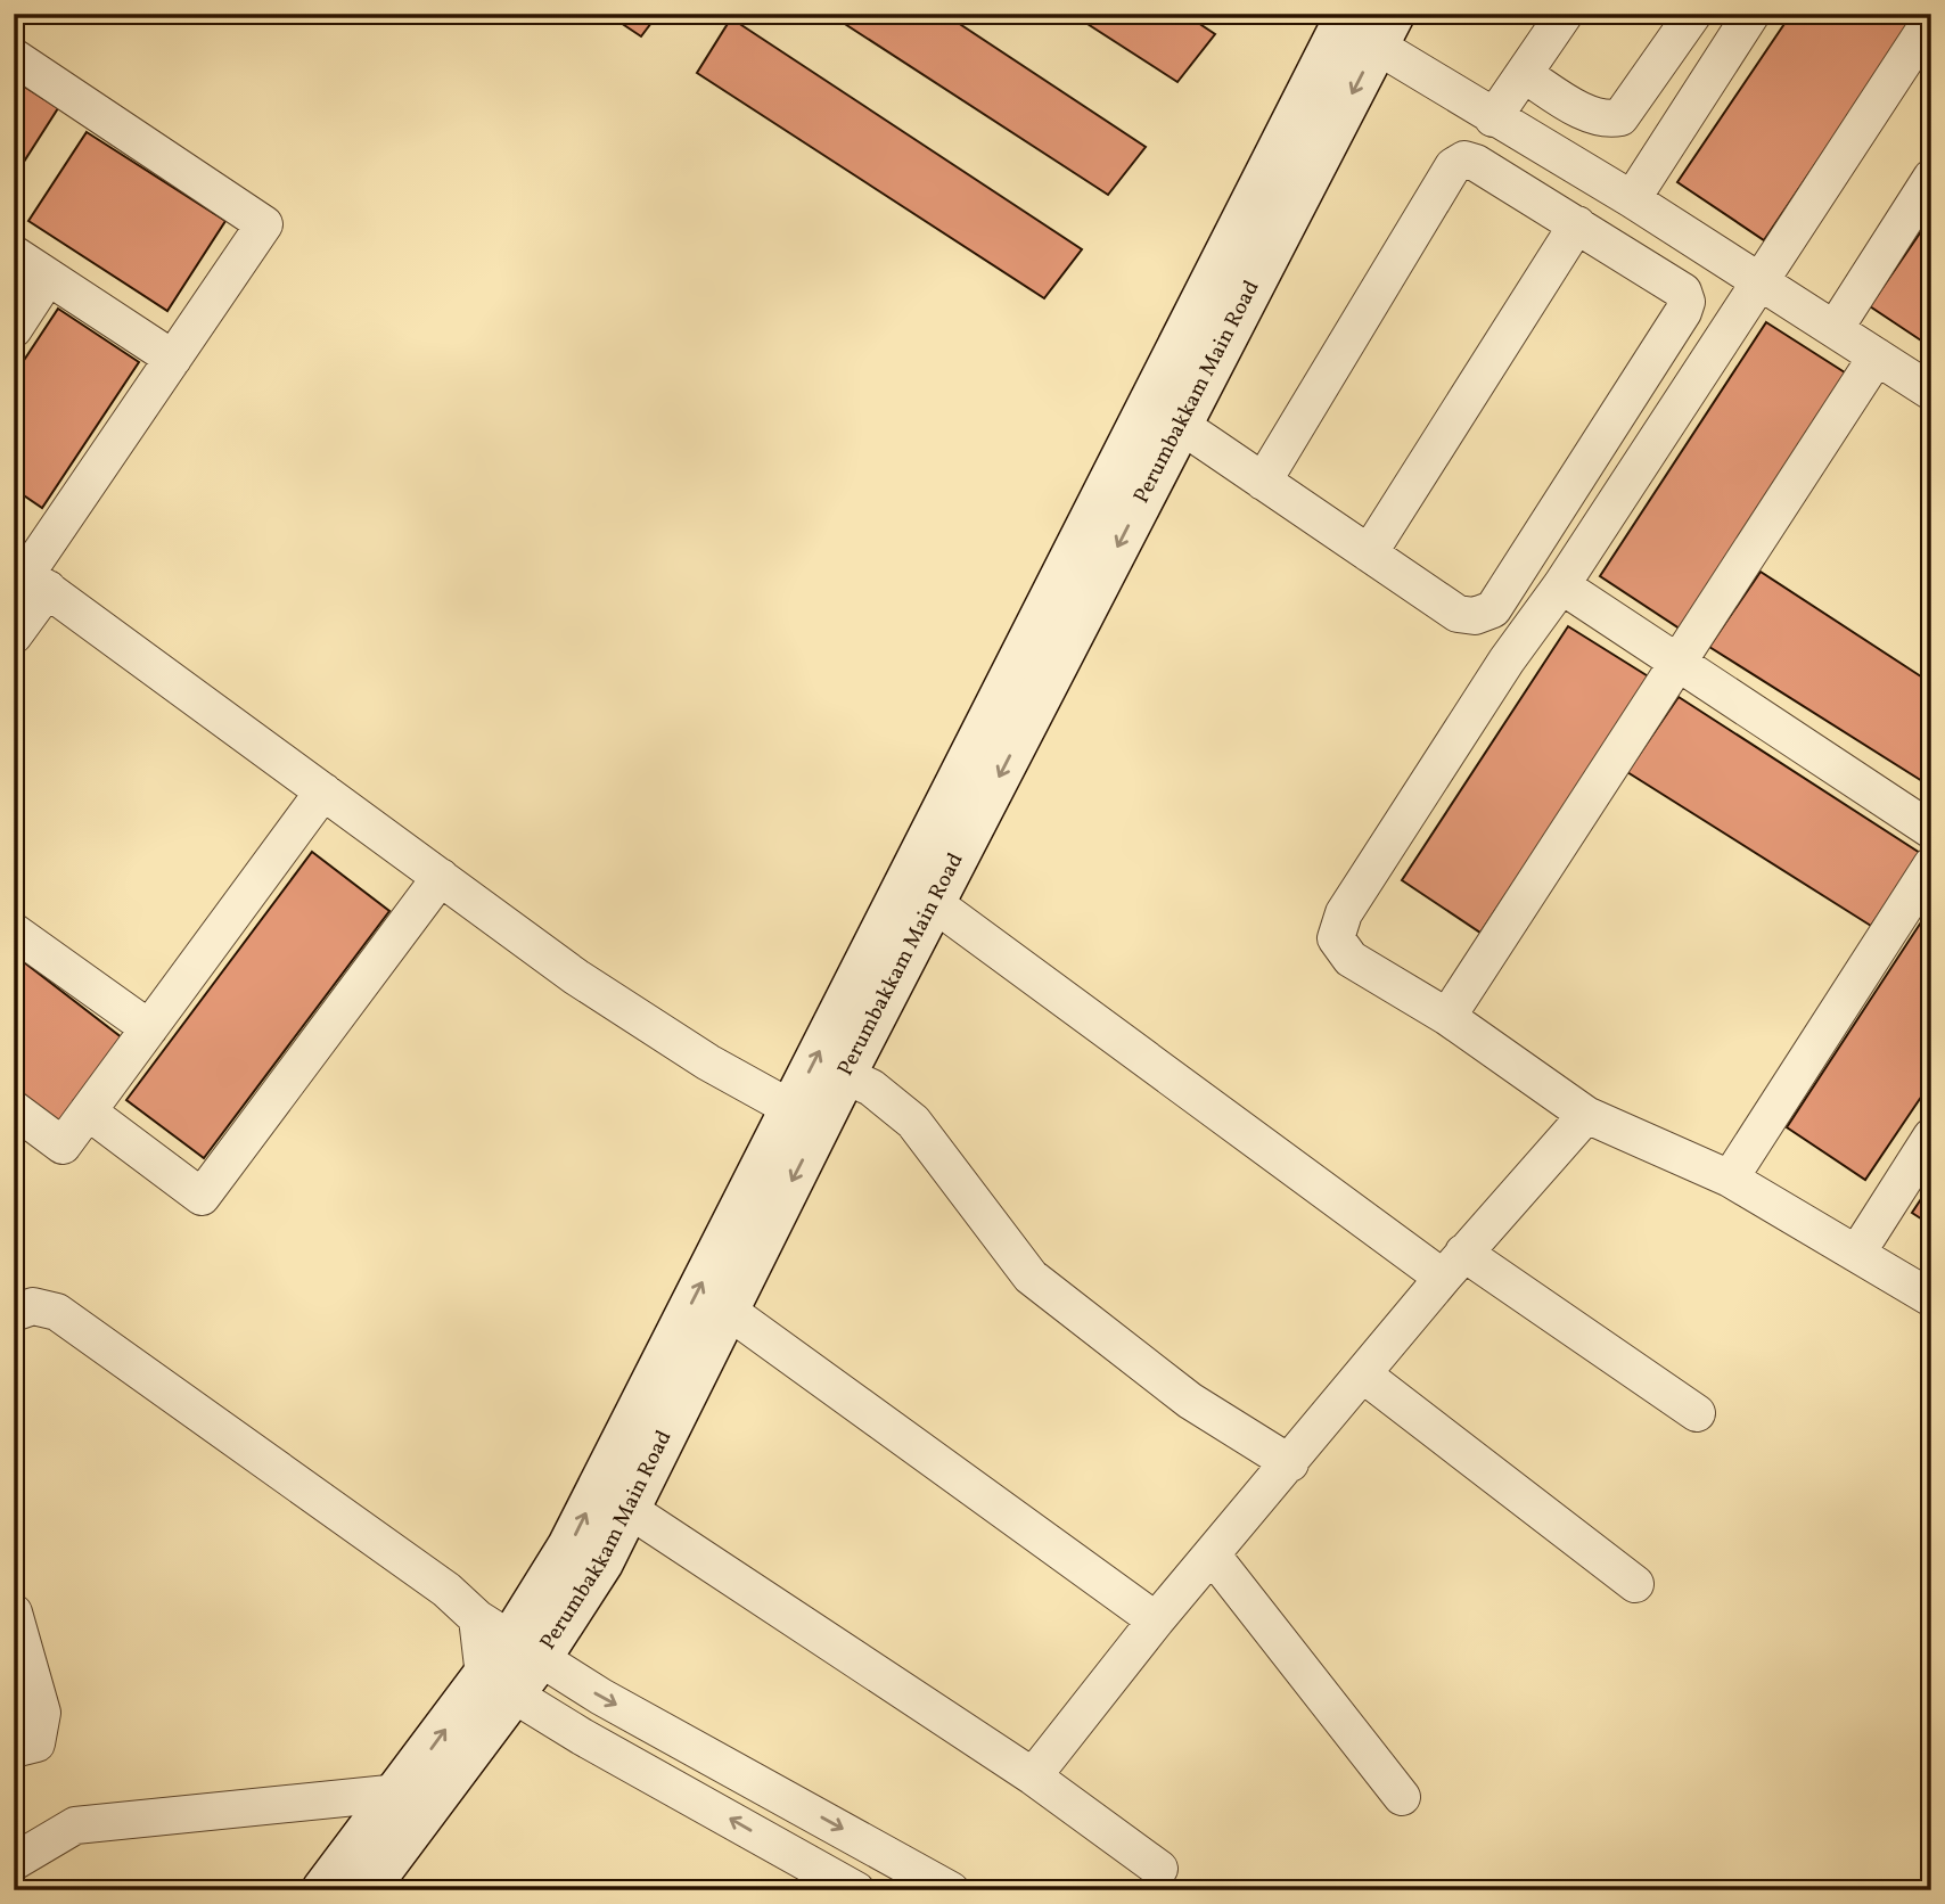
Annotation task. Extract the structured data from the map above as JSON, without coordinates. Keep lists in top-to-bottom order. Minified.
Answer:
{"streets":{"street":["Perumbakkam Main Road"]}}
